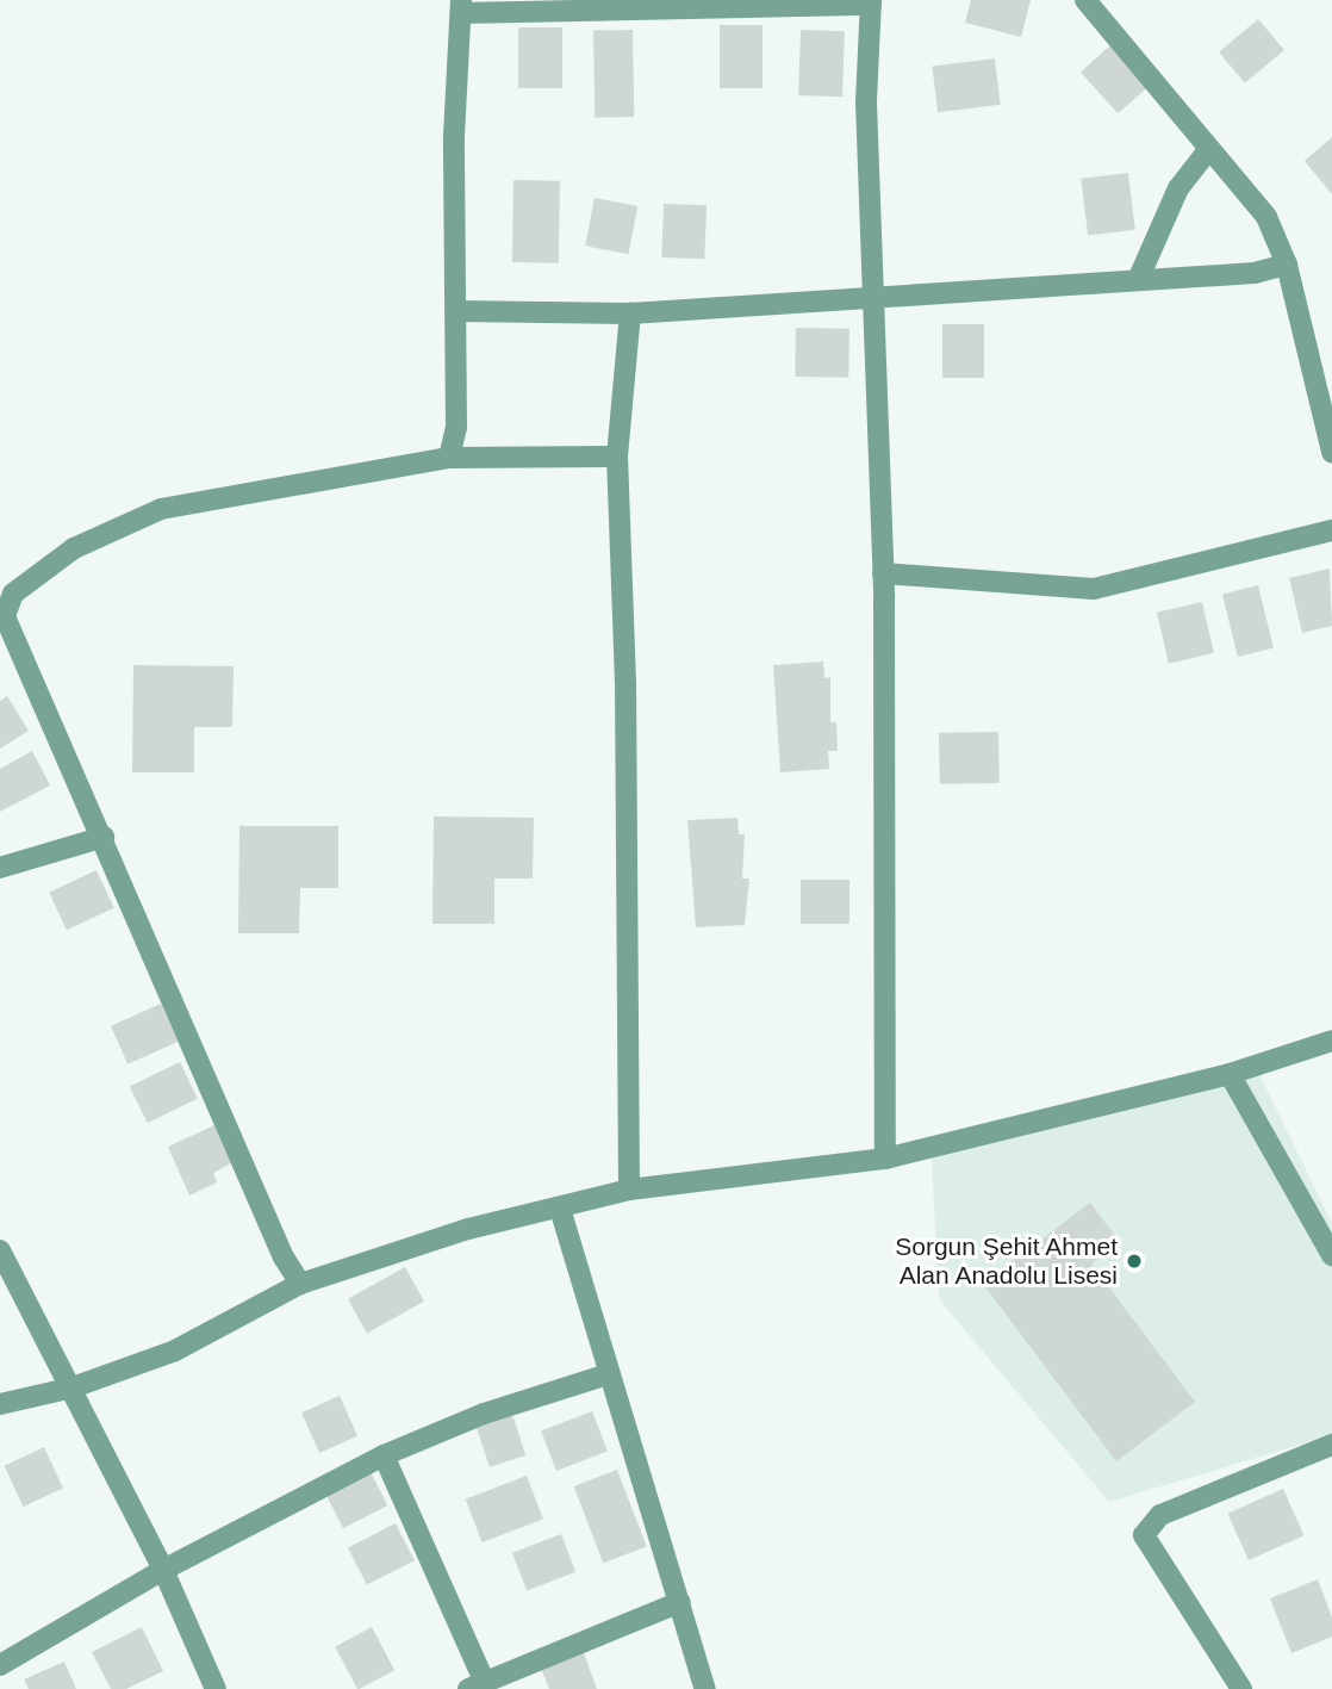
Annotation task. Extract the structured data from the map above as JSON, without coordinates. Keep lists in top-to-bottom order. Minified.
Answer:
{"places":["Sorgun Şehit Ahmet Alan Anadolu Lisesi"]}
